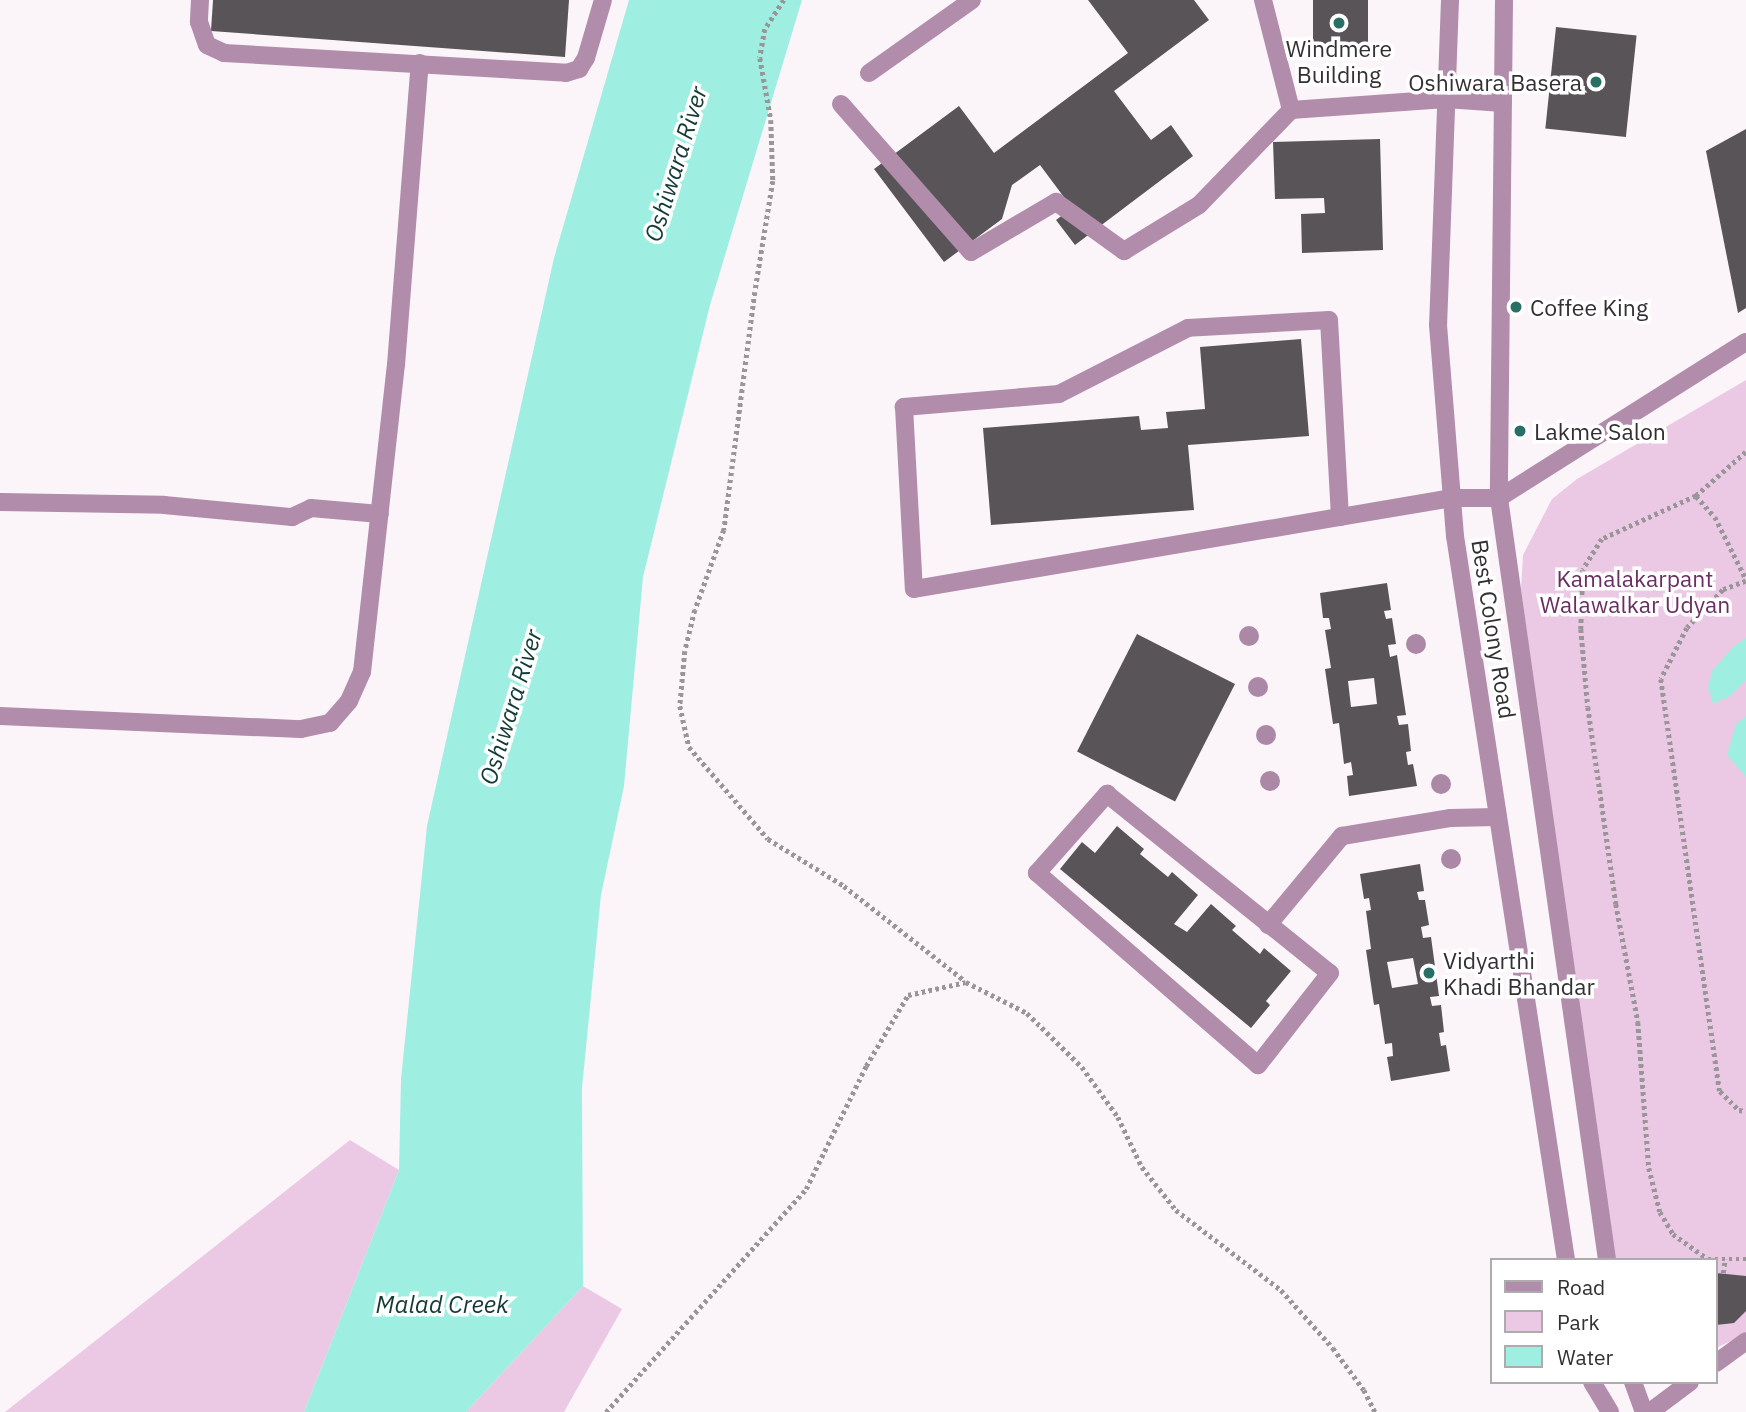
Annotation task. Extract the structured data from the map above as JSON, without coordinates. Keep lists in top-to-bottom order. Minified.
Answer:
{"streets":{"street":["Best Colony Road"]},"water":["Oshiwara River","Malad Creek"],"parks":["Kamalakarpant Walawalkar Udyan"],"places":["Windmere Building","Oshiwara Basera","Coffee King","Lakme Salon","Vidyarthi Khadi Bhandar"],"legend":["Road","Park","Water"]}
